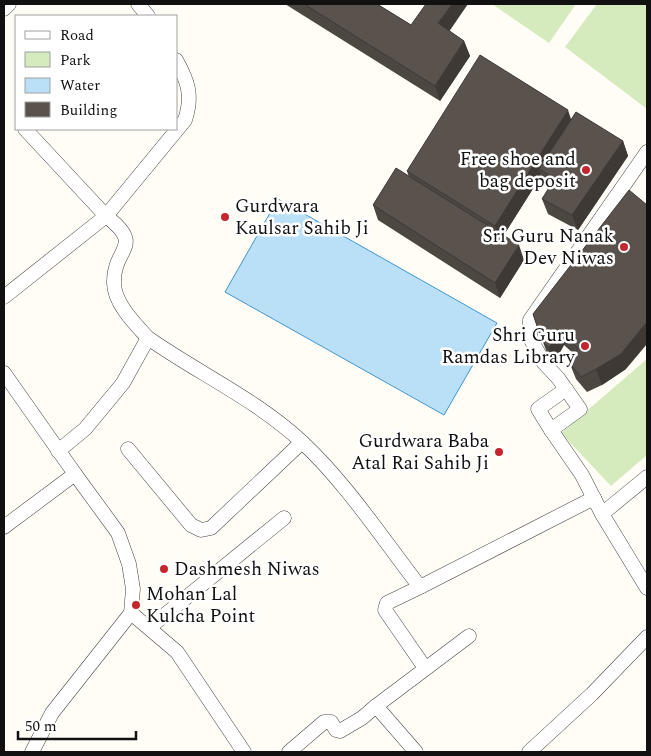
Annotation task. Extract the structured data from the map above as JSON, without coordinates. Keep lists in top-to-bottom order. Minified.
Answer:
{"places":["Free shoe and bag deposit","Gurdwara Kaulsar Sahib Ji","Sri Guru Nanak Dev Niwas","Shri Guru Ramdas Library","Gurdwara Baba Atal Rai Sahib Ji","Dashmesh Niwas","Mohan Lal Kulcha Point"],"legend":["Road","Park","Water","Building"],"scale_bar":"50 m"}
